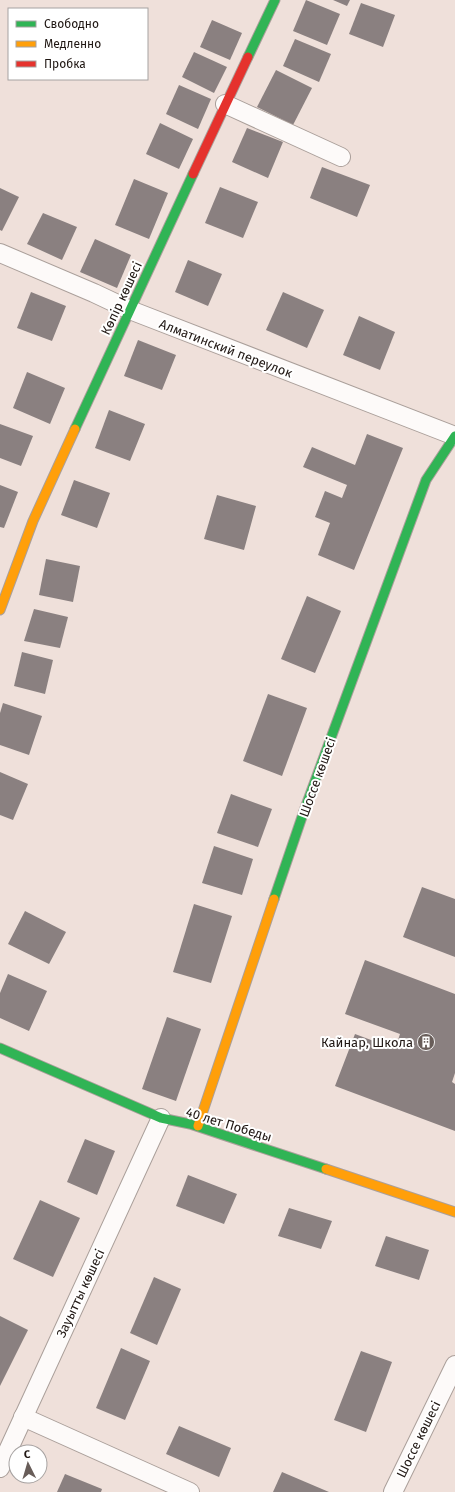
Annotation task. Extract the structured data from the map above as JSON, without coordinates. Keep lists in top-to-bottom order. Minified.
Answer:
{"streets":{"street":["Көпір көшесі","Алматинский переулок","Шоссе көшесі","40 лет Победы","Зауытты көшесі"]},"crossings":[["Көпір көшесі","Алматинский переулок"],["Алматинский переулок","Шоссе көшесі"],["Шоссе көшесі","40 лет Победы"],["40 лет Победы","Зауытты көшесі"]],"places":{"building":["Кайнар, Школа"]},"legend":["Свободно","Медленно","Пробка"],"north":"top"}
